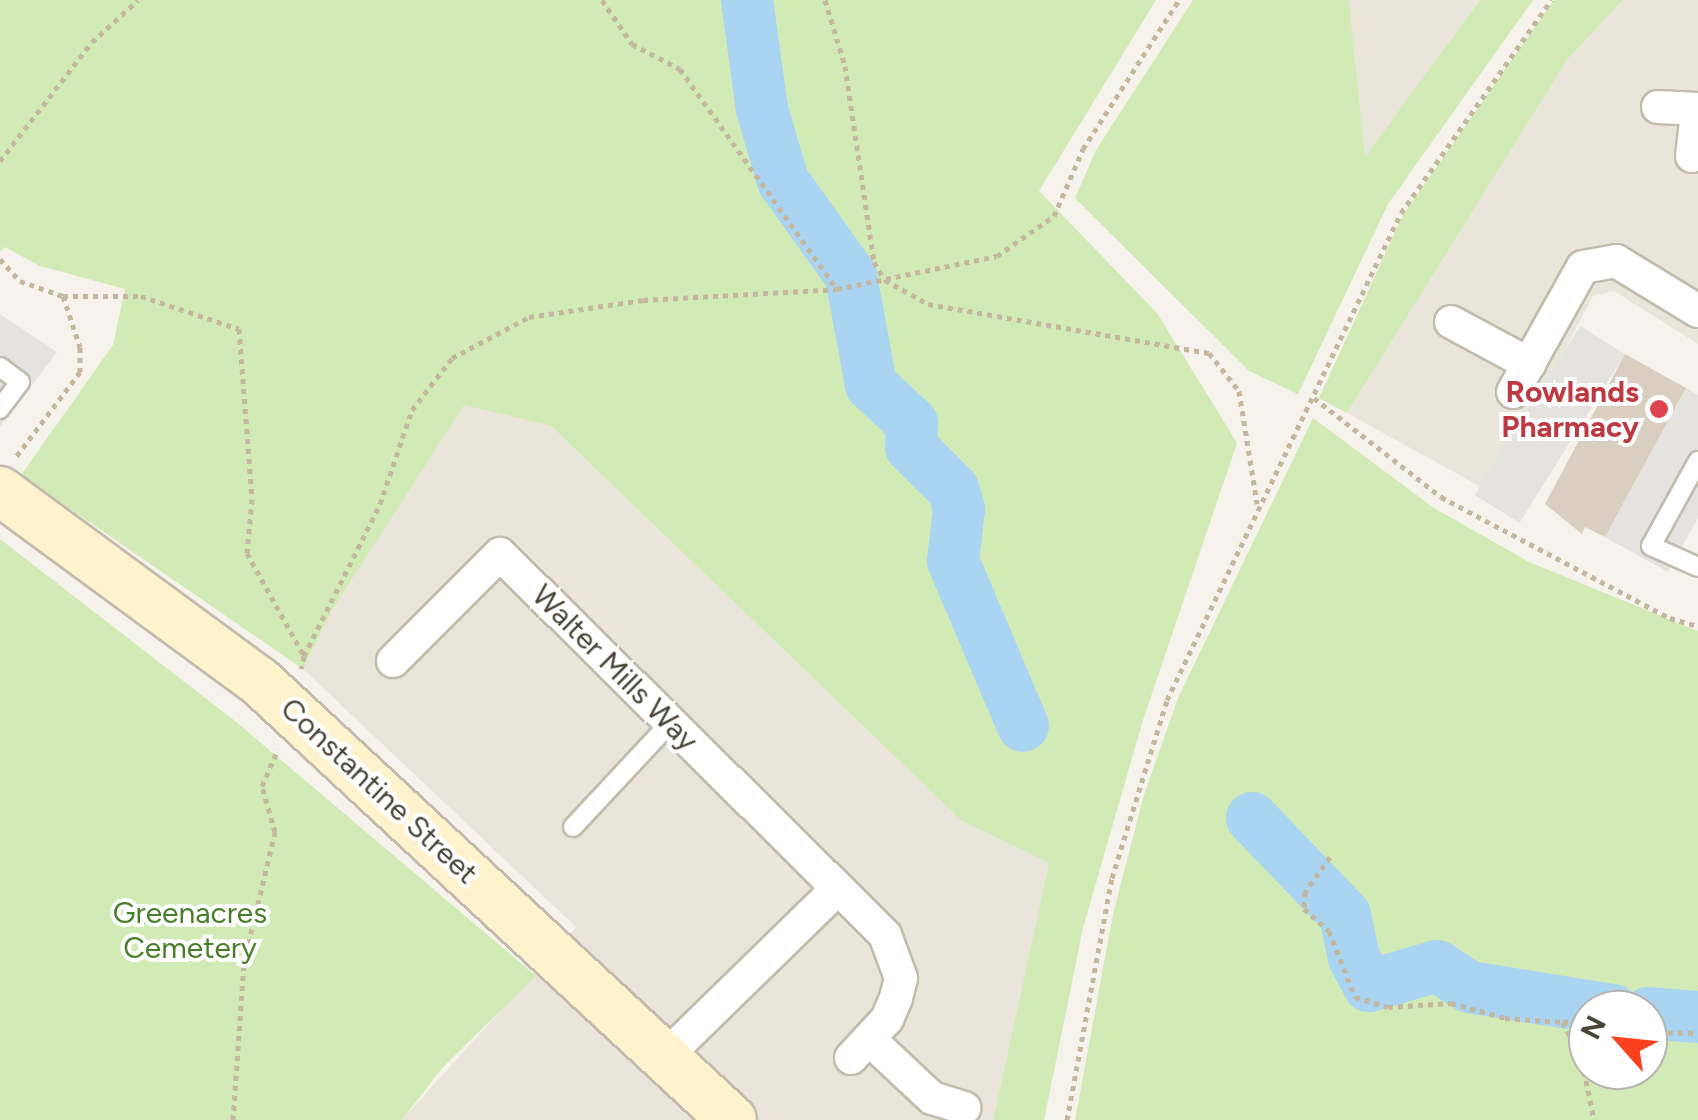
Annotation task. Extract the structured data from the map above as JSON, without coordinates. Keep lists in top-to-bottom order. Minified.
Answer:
{"streets":{"street":["Walter Mills Way","Constantine Street"]},"parks":["Greenacres Cemetery"],"places":["Rowlands Pharmacy"],"north":"top left"}
